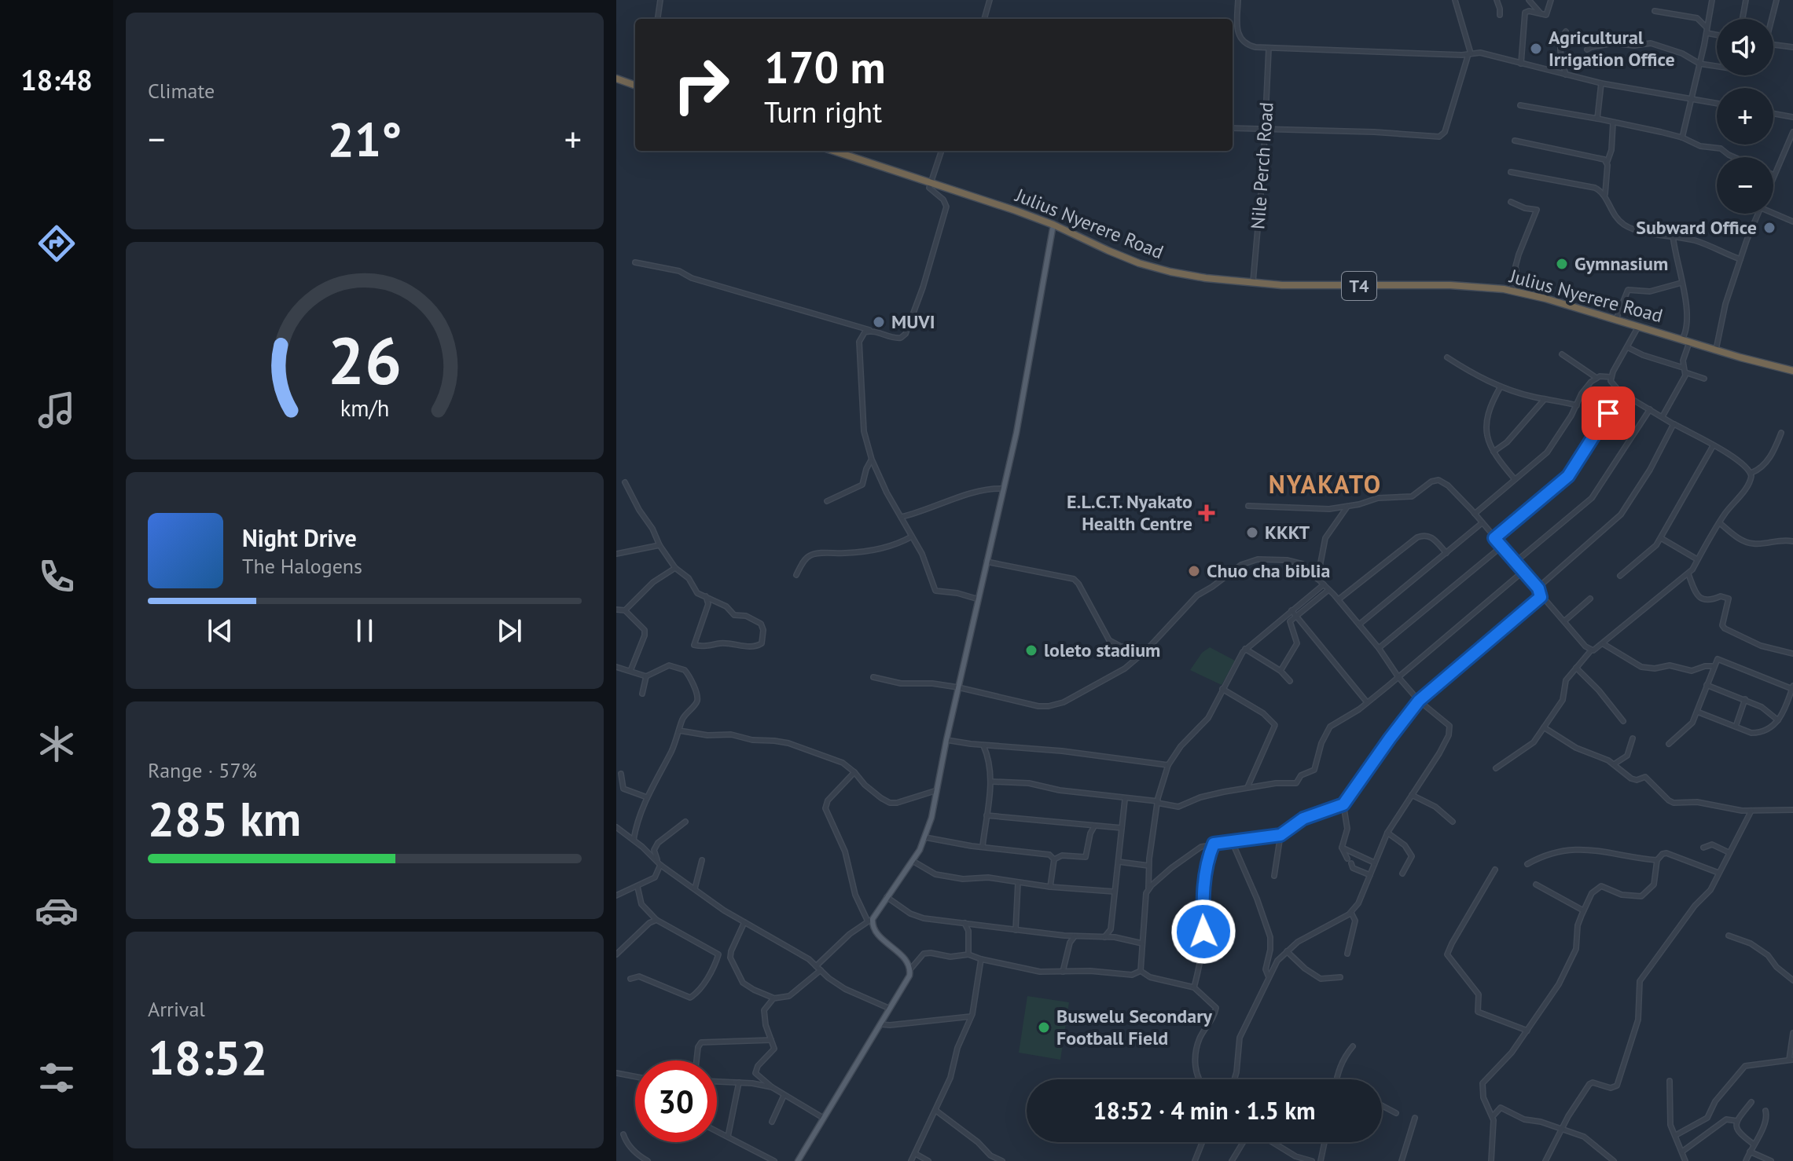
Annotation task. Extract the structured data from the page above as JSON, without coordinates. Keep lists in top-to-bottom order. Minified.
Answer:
{"streets":{"highway":["Julius Nyerere Road","T4"],"street":["Nile Perch Road"]},"crossings":[["Nile Perch Road","Julius Nyerere Road"]],"districts":["NYAKATO"],"places":{"other":["Agricultural Irrigation Office","Subward Office","Gymnasium","MUVI","KKKT","Chuo cha biblia","loleto stadium","Buswelu Secondary Football Field"],"health":["E.L.C.T. Nyakato Health Centre"]},"page":{"tabs":"18:48","tile":["Climate",["Range · 57%","285 km"],["Arrival","18:52"]],"map_buttons":["+","−"],"turn":["170 m","Turn right"],"heat":["−","21°","+"],"song":["Night Drive","The Halogens"],"limit":"30","trip":"18:52 · 4 min · 1.5 km","gauge":["26","km/h"]}}
